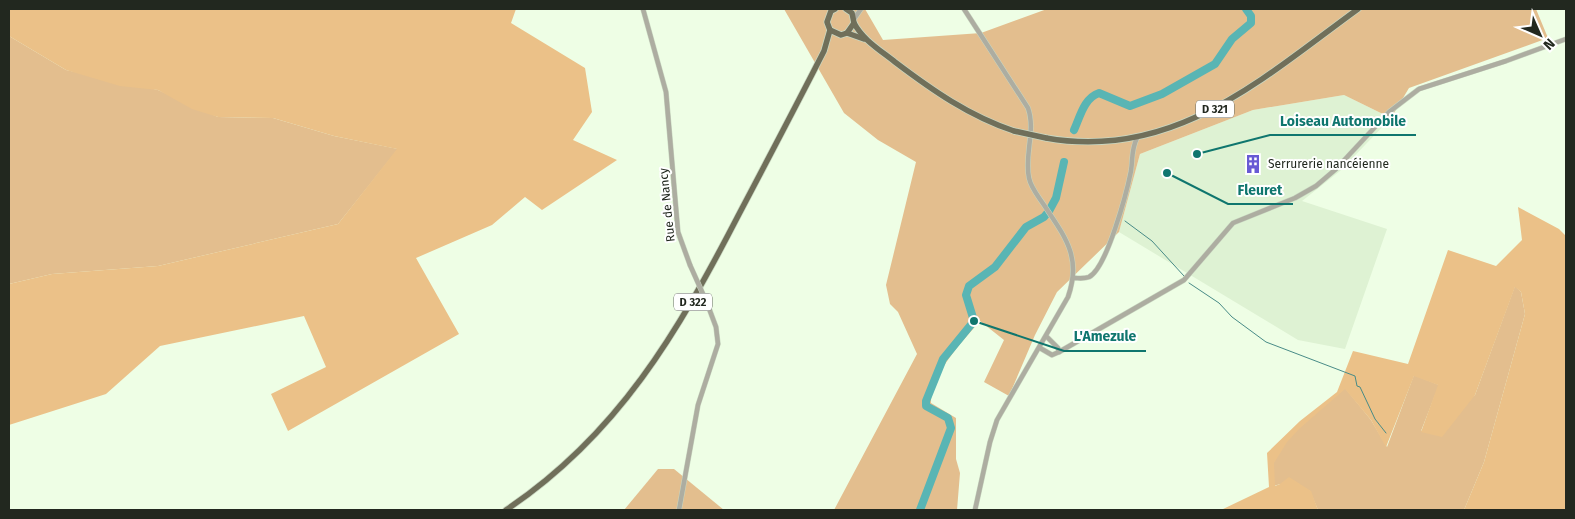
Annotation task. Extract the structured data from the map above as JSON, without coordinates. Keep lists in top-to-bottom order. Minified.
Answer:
{"streets":{"main road":["D 321","D 322"],"street":["Rue de Nancy"]},"crossings":[["D 321","D 322"]],"places":{"other":["Loiseau Automobile","Fleuret","L'Amezule"],"building":["Serrurerie nancéienne"]},"north":"bottom right"}
